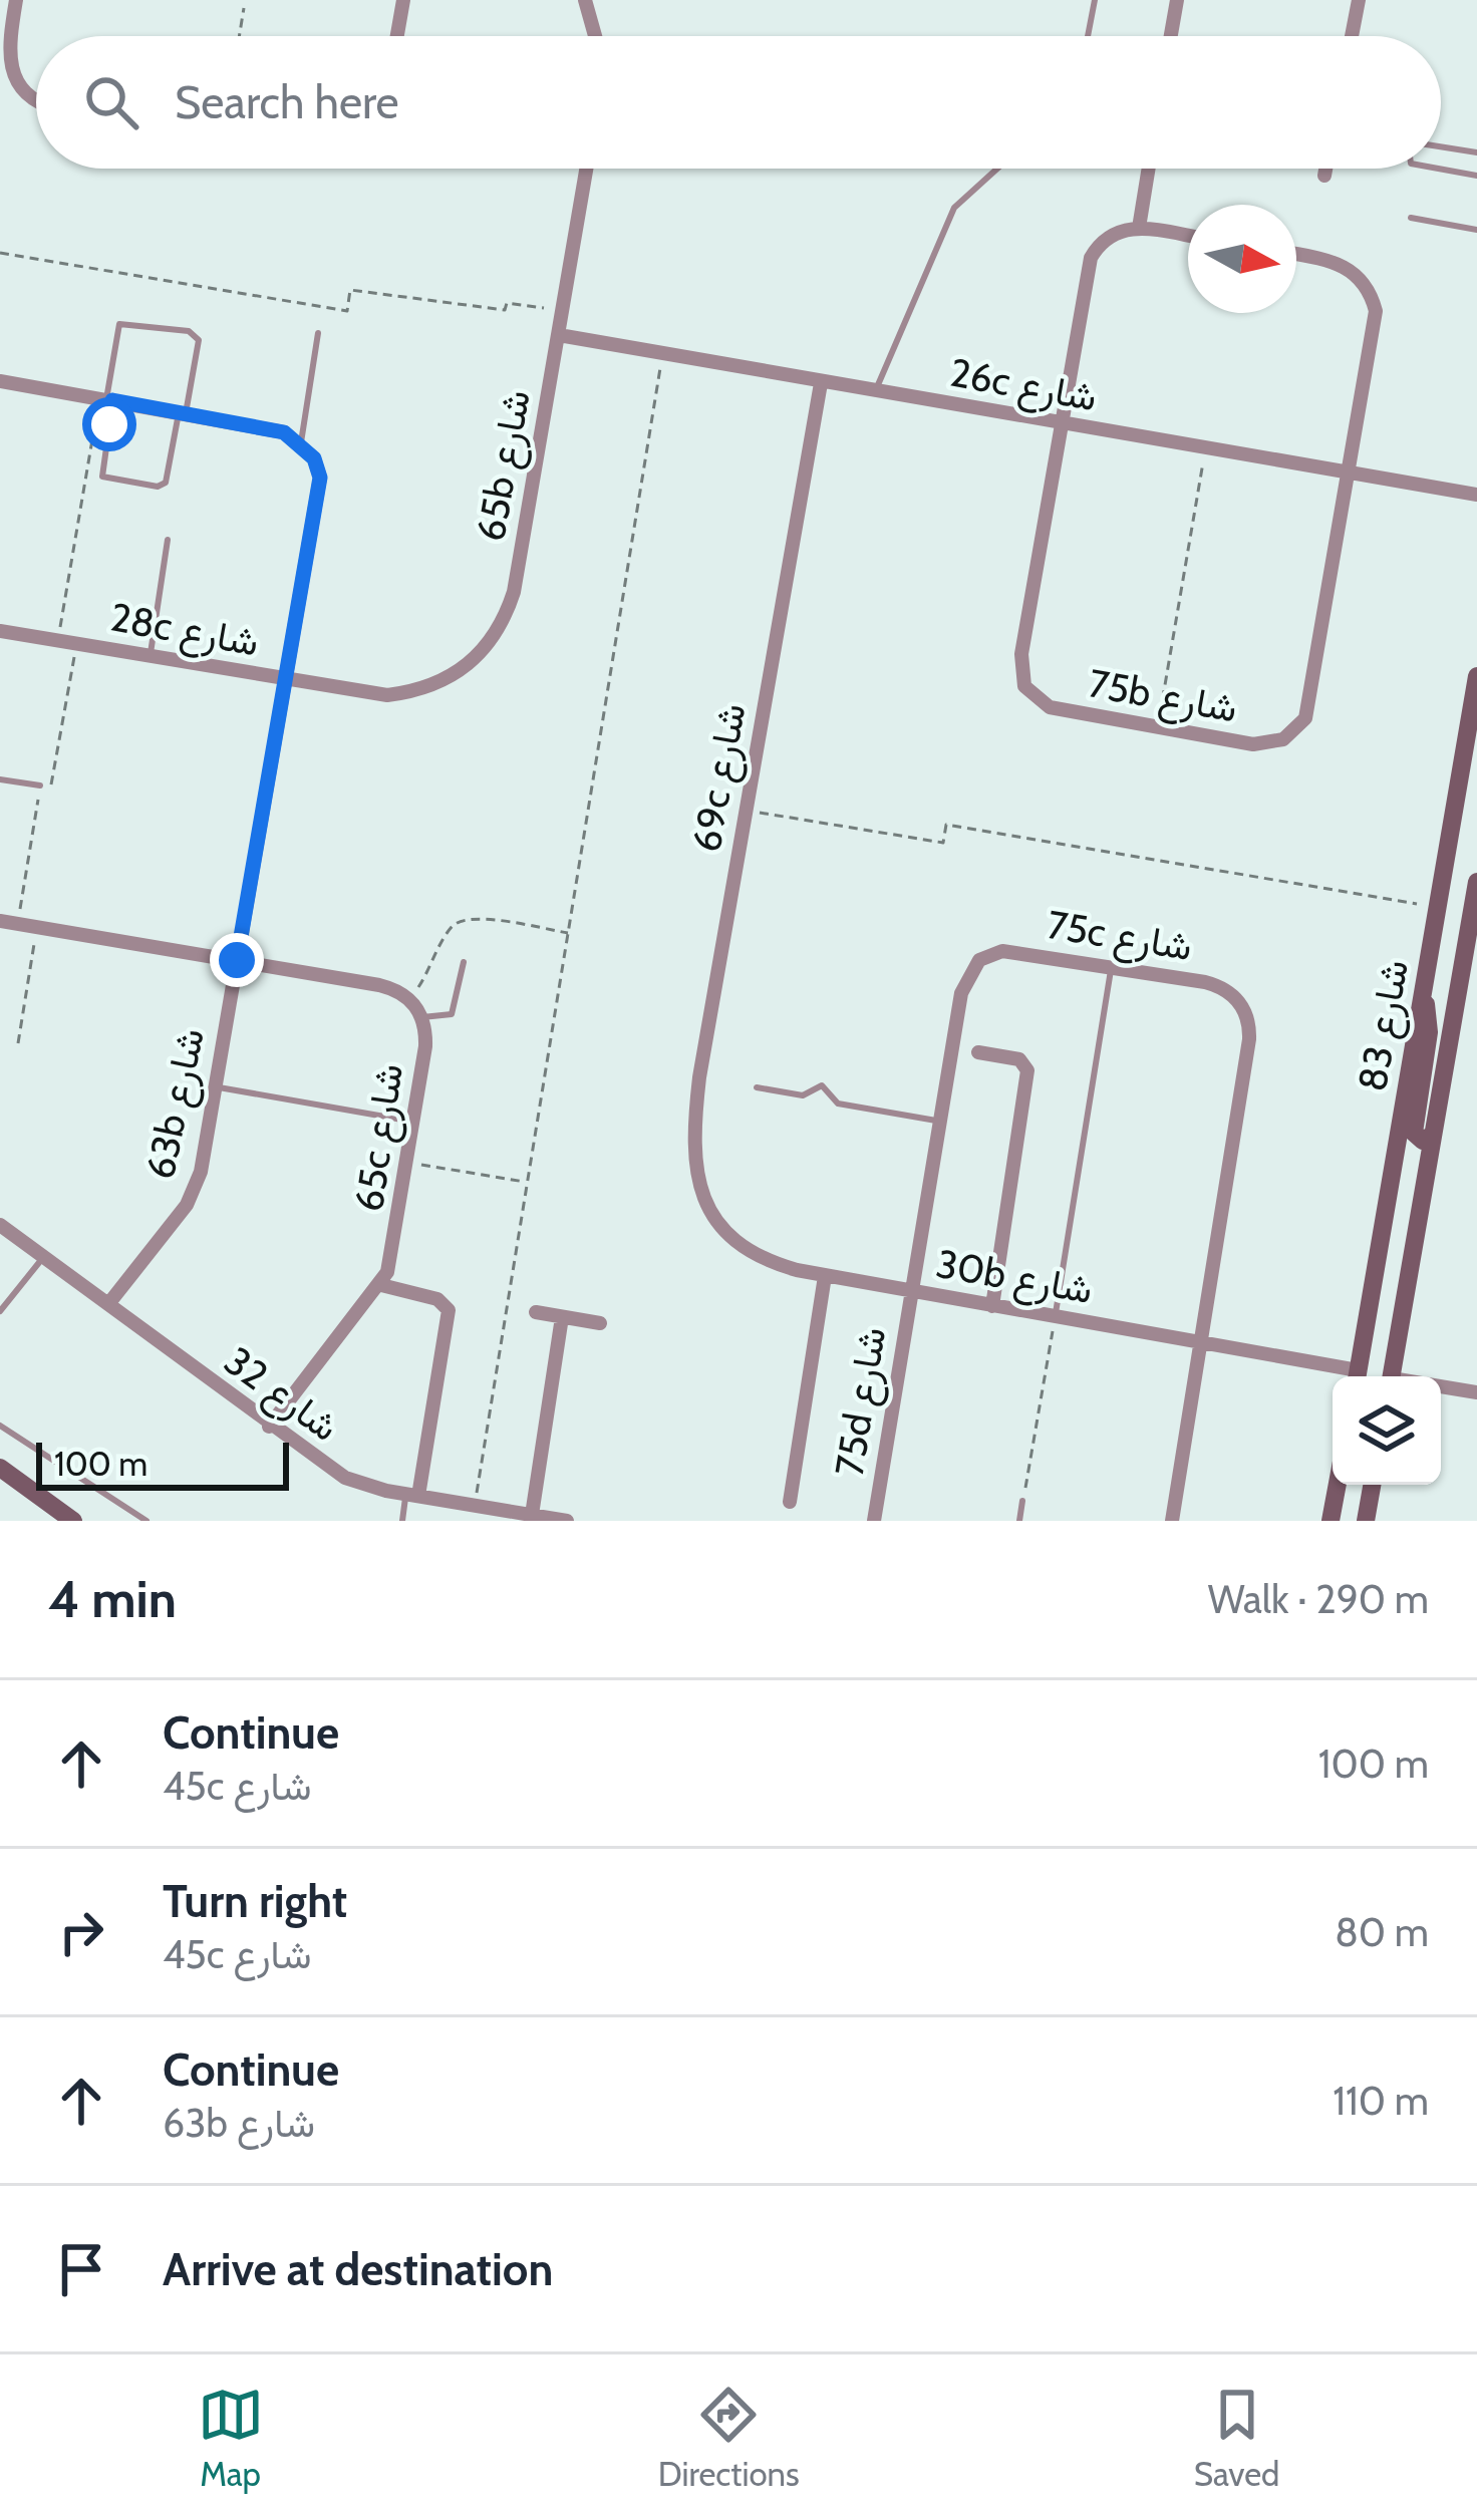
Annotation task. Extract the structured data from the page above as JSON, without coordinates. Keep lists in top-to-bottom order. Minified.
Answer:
{"streets":{"street":["26c شارع","65b شارع","28c شارع","75b شارع","69c شارع","75c شارع","شارع 83","63b شارع","65c شارع","30b شارع","شارع 32","75d شارع"]},"crossings":[["26c شارع","65b شارع"],["26c شارع","75b شارع"],["26c شارع","69c شارع"],["65b شارع","28c شارع"],["28c شارع","63b شارع"],["69c شارع","30b شارع"],["75c شارع","30b شارع"],["75c شارع","75d شارع"],["63b شارع","شارع 32"],["65c شارع","شارع 32"],["30b شارع","75d شارع"]],"scale_bar":"100 m","north":"right","page":{"search":"Search here","scale":"100 m","heading":["4 min","Walk · 290 m"],"list":[["Continue","45c شارع","100 m"],["Turn right","45c شارع","80 m"],["Continue","63b شارع","110 m"],"Arrive at destination"],"nav":["Map","Directions","Saved"]}}
